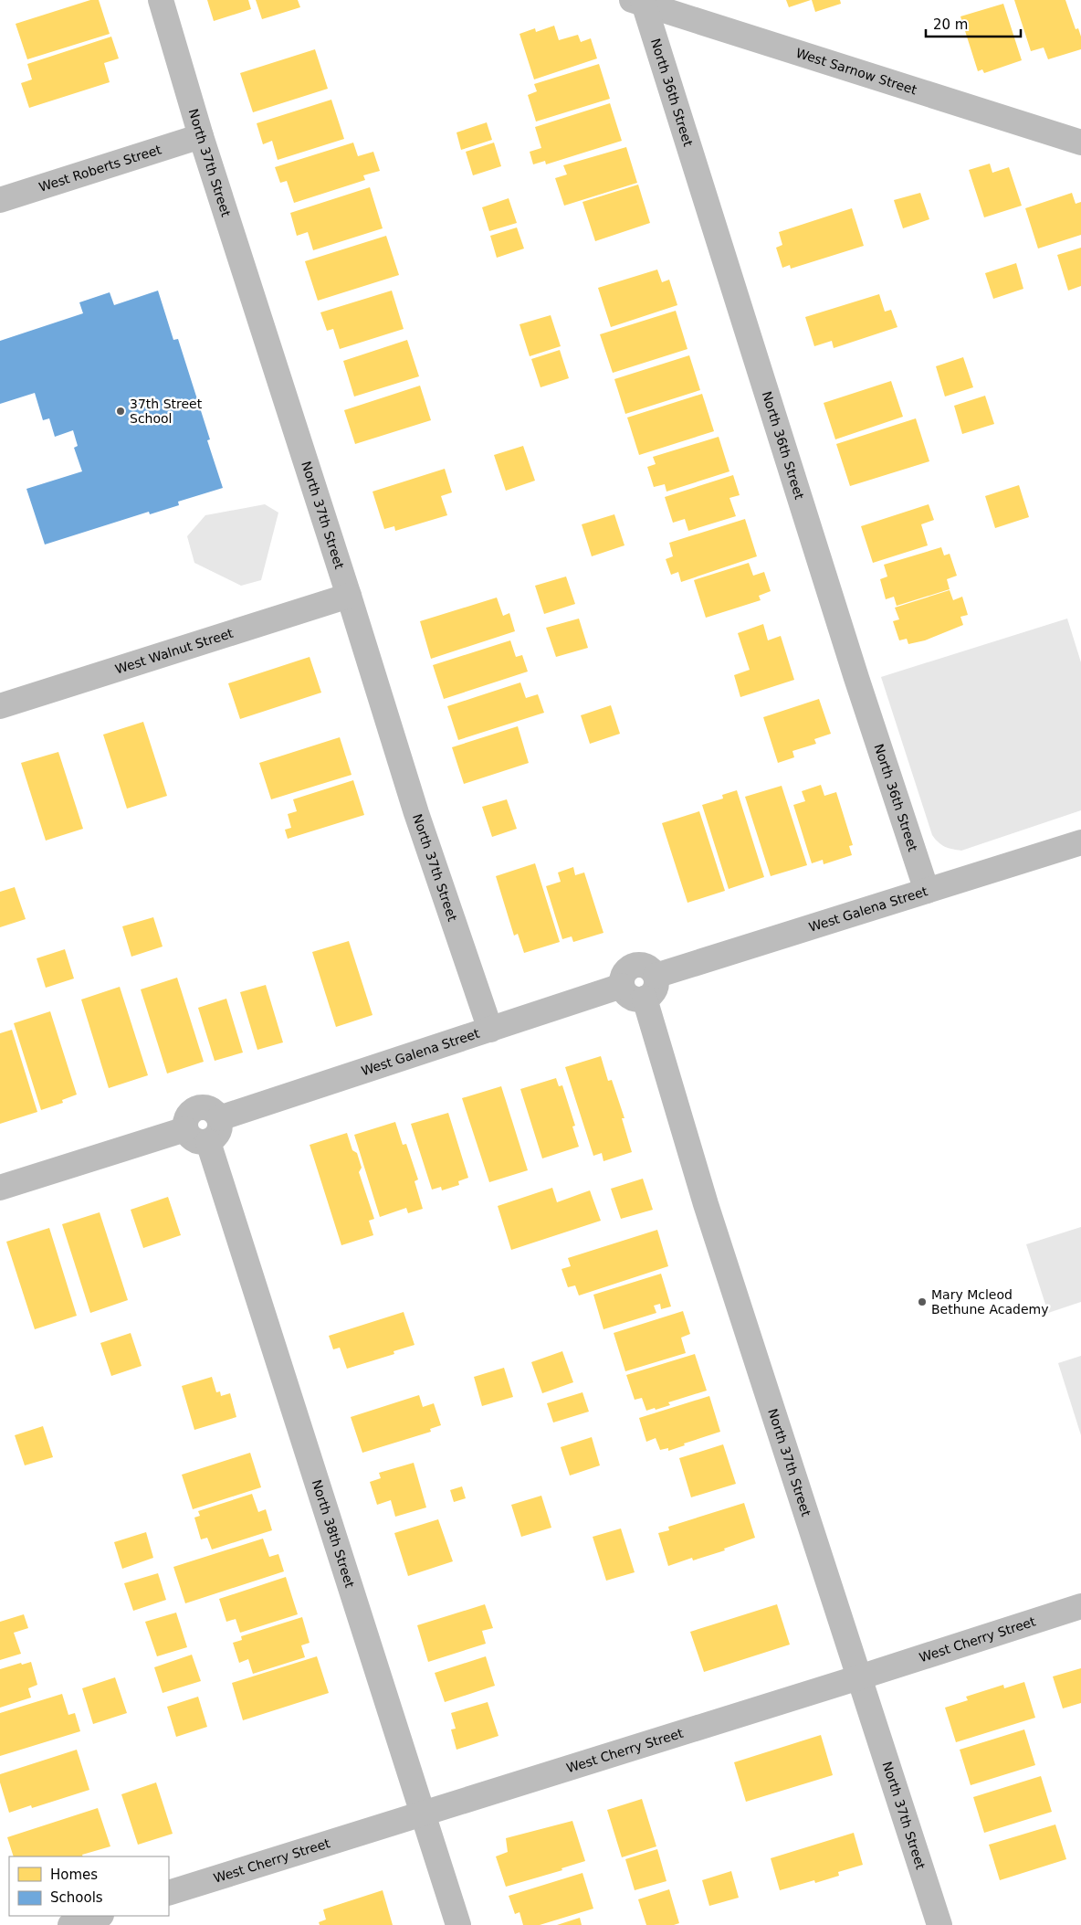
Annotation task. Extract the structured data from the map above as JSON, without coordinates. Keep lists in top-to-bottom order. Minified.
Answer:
{"streets":{"street":["West Sarnow Street","North 36th Street","North 37th Street","West Roberts Street","West Walnut Street","West Galena Street","North 38th Street","West Cherry Street"]},"crossings":[["West Sarnow Street","North 36th Street"],["North 36th Street","West Galena Street"],["North 37th Street","West Roberts Street"],["North 37th Street","West Walnut Street"],["North 37th Street","West Galena Street"],["North 37th Street","West Cherry Street"],["West Galena Street","North 38th Street"],["North 38th Street","West Cherry Street"]],"places":["37th Street School","Mary Mcleod Bethune Academy"],"legend":["Homes","Schools"],"scale_bar":"20 m"}
